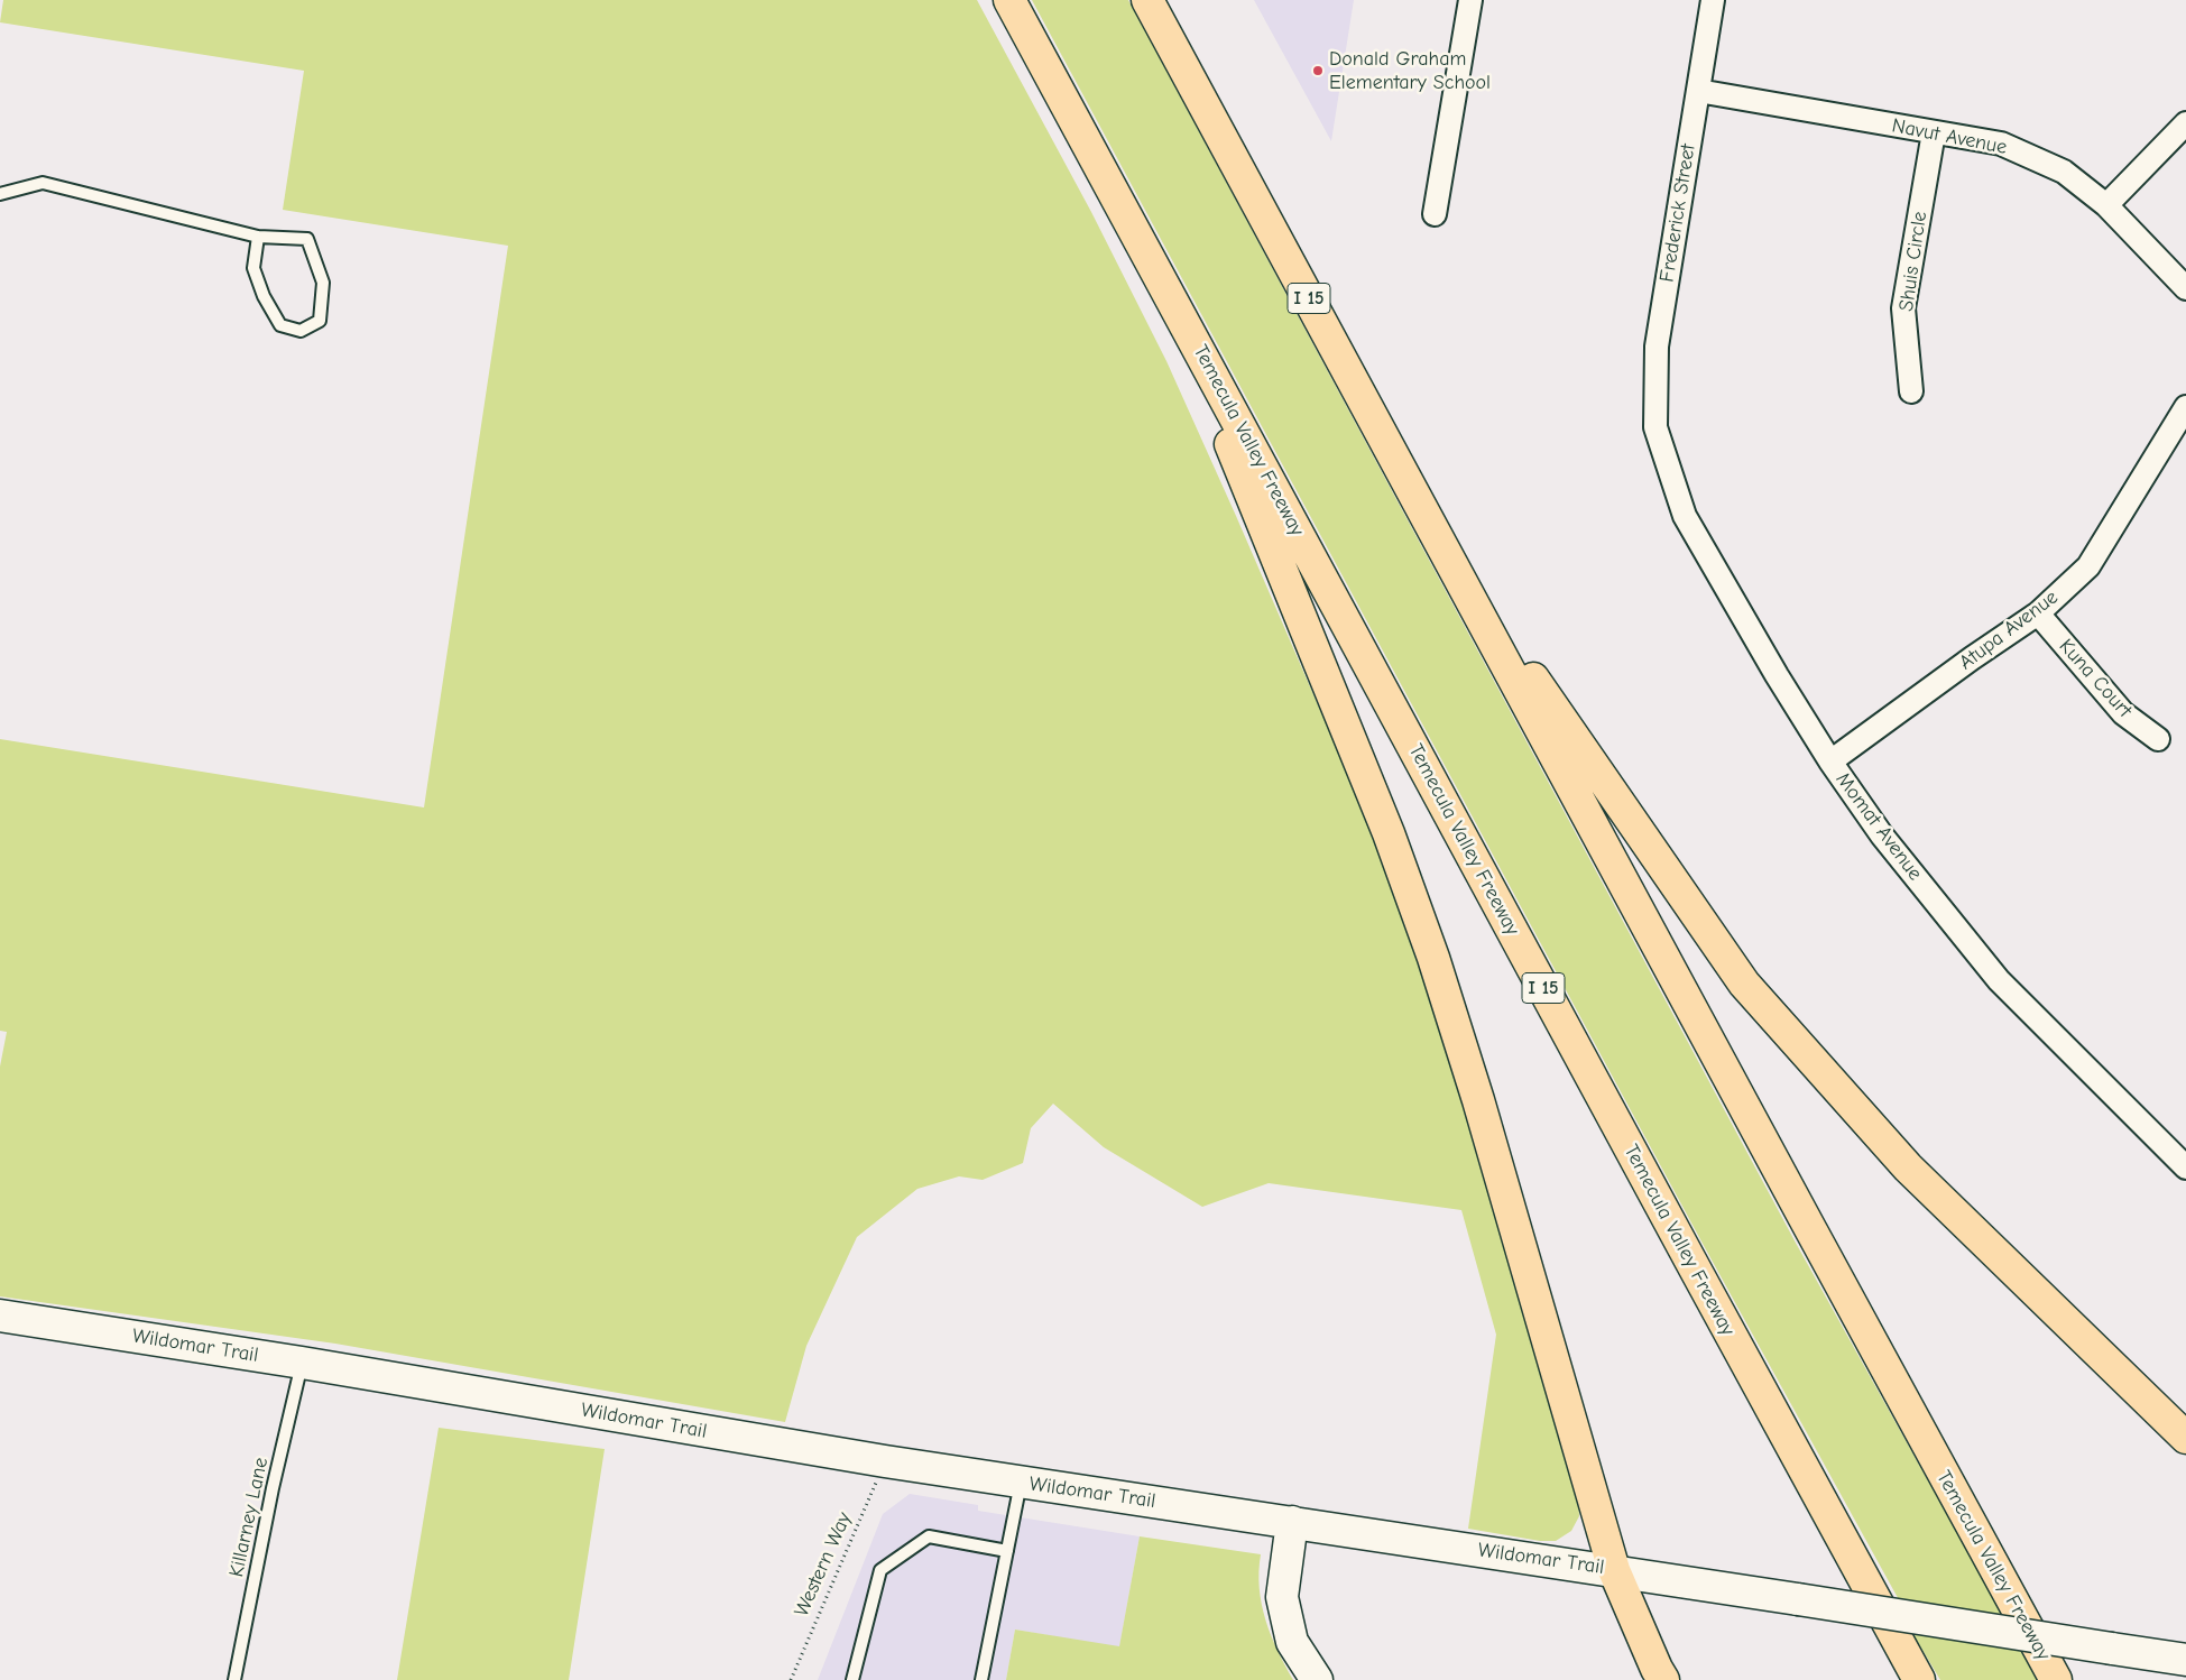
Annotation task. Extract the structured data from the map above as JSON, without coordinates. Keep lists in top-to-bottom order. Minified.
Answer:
{"streets":{"highway":["I 15","Temecula Valley Freeway"],"main road":["Wildomar Trail"],"street":["Navut Avenue","Frederick Street","Shuis Circle","Atupa Avenue","Kuna Court","Momat Avenue"],"lane":["Killarney Lane"],"path":["Western Way"]},"crossings":[["Navut Avenue","Frederick Street"],["Navut Avenue","Shuis Circle"],["Frederick Street","Momat Avenue"],["Atupa Avenue","Kuna Court"],["Atupa Avenue","Momat Avenue"],["Wildomar Trail","Killarney Lane"],["Wildomar Trail","Western Way"]],"places":["Donald Graham Elementary School"]}
